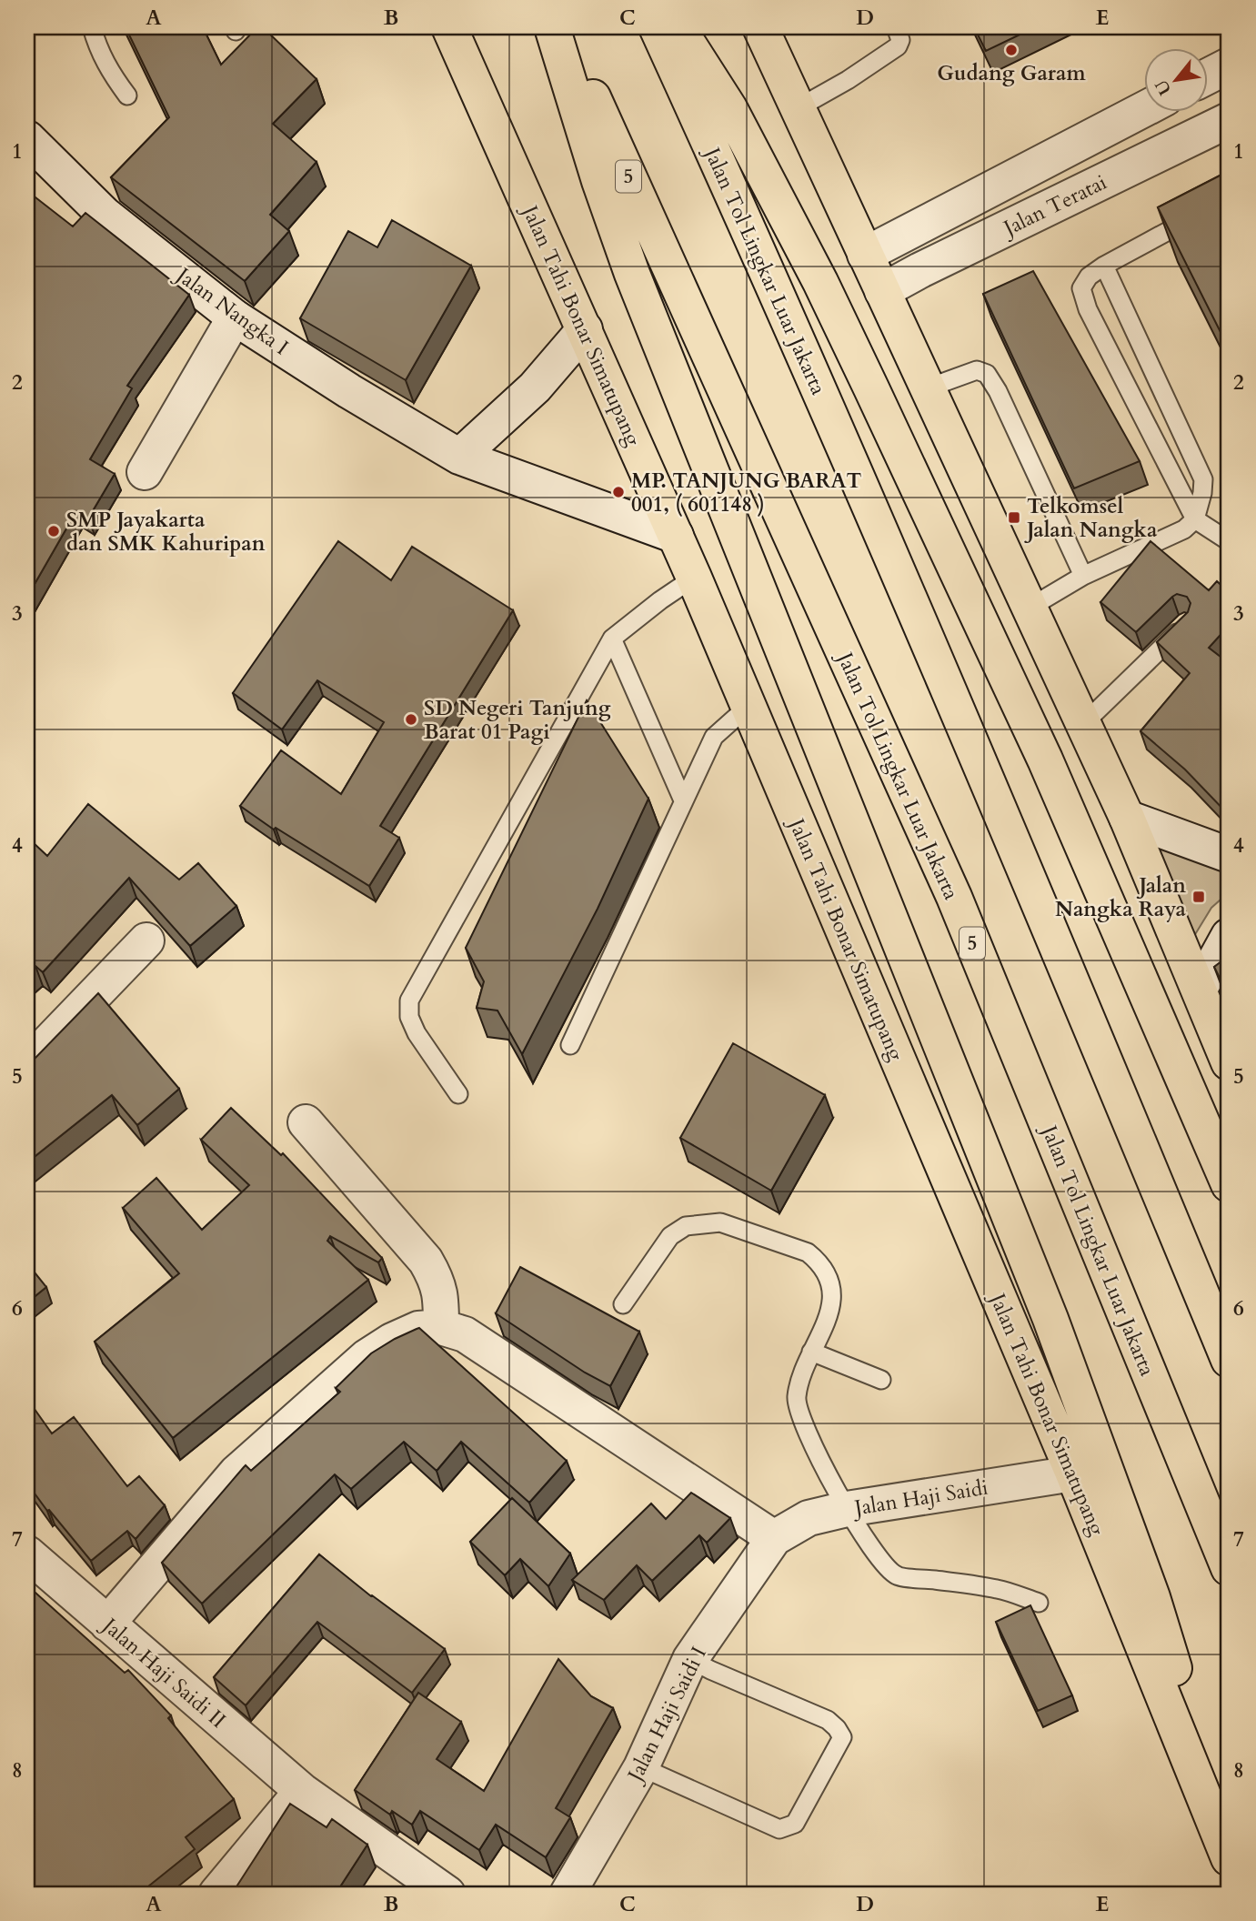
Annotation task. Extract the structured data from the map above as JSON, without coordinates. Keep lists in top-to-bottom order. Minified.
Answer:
{"streets":{"highway":["5","Jalan Tol Lingkar Luar Jakarta","Jalan Tahi Bonar Simatupang"],"street":["Jalan Teratai","Jalan Nangka I","Jalan Haji Saidi","Jalan Haji Saidi II","Jalan Haji Saidi I"]},"crossings":[["Jalan Nangka I","Jalan Tahi Bonar Simatupang"],["Jalan Tahi Bonar Simatupang","Jalan Haji Saidi"],["Jalan Haji Saidi","Jalan Haji Saidi I"]],"places":{"other":["Gudang Garam","MP. TANJUNG BARAT 001, ( 601148 )","SMP Jayakarta dan SMK Kahuripan","SD Negeri Tanjung Barat 01 Pagi"],"transit":["Telkomsel Jalan Nangka","Jalan Nangka Raya"]},"north":"bottom left","grid":{"columns":["A","B","C","D","E"],"rows":["1","2","3","4","5","6","7","8"]}}
